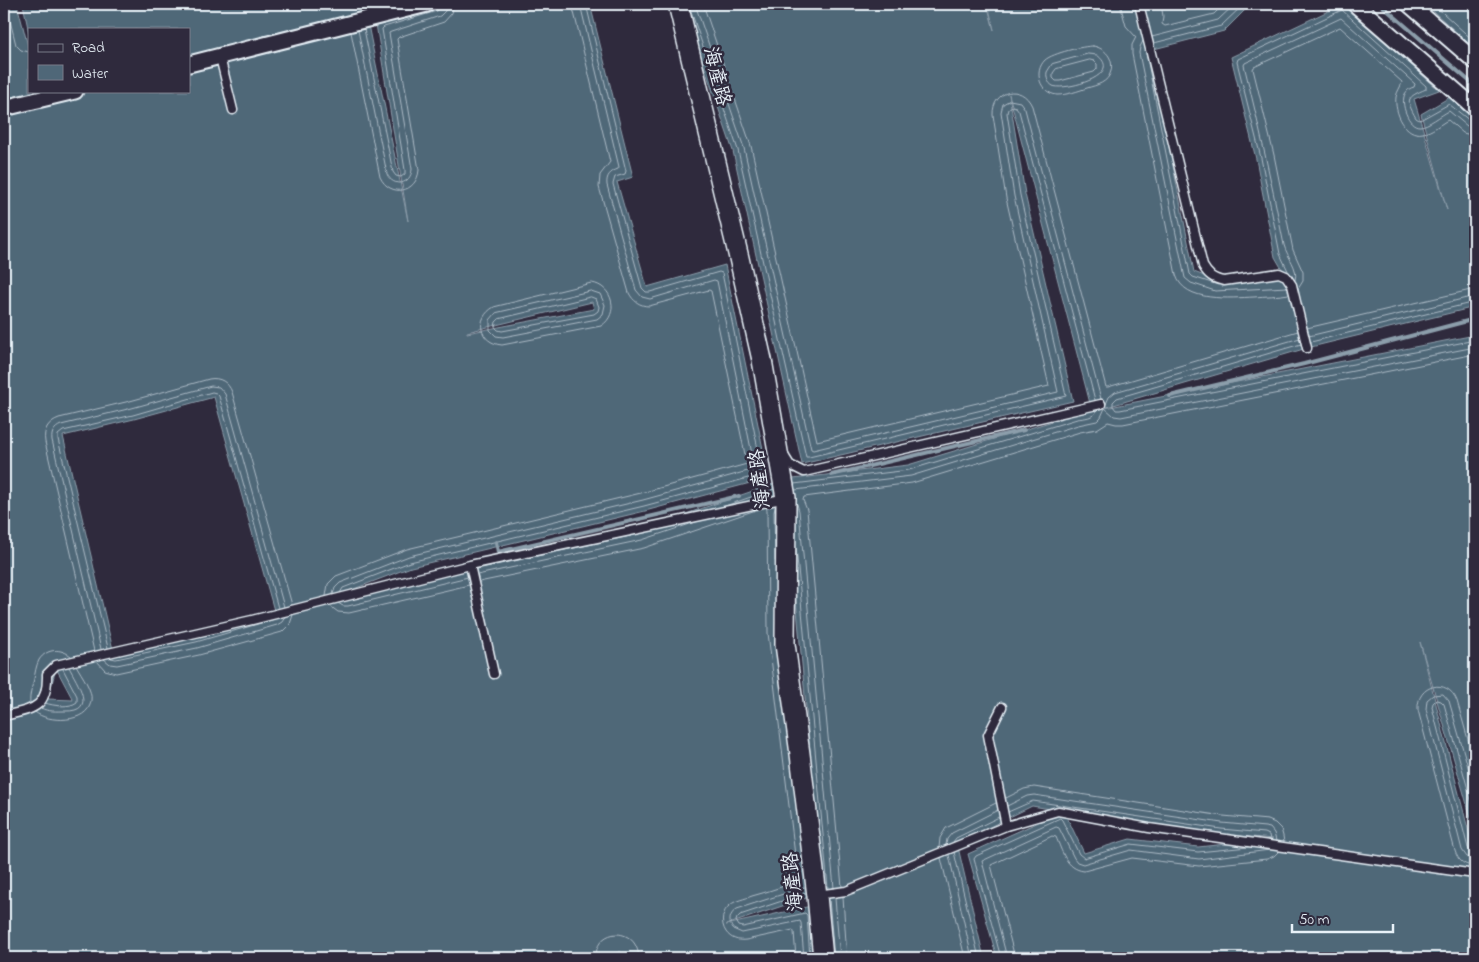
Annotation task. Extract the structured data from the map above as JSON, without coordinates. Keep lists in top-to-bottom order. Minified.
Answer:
{"streets":{"street":["海產路"]},"legend":["Road","Water"],"scale_bar":"50 m"}
